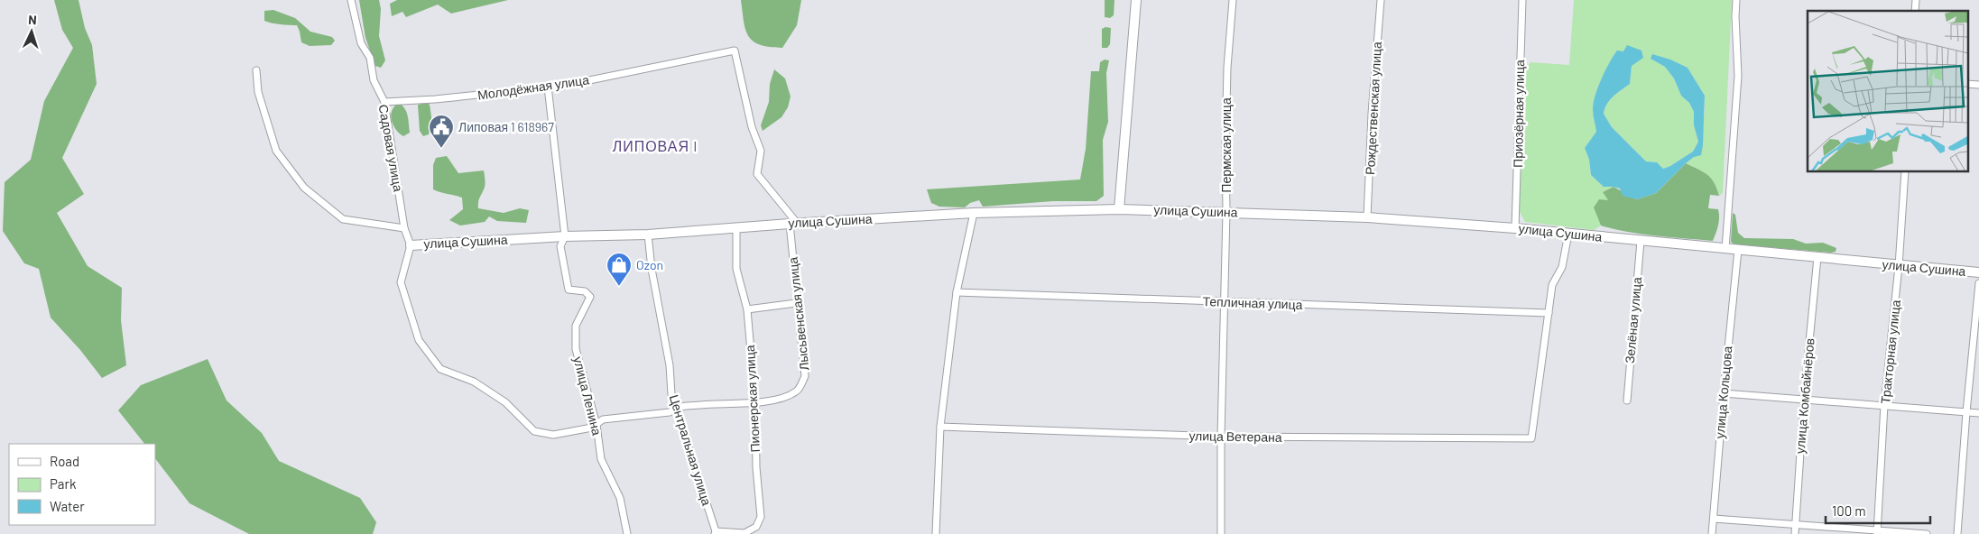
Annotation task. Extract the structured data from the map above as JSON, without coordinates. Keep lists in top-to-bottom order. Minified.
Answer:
{"streets":{"street":["Молодёжная улица","Рождественская улица","Приозёрная улица","Пермская улица","Садовая улица","улица Сушина","Тепличная улица","Лысьвенская улица","Зелёная улица","Тракторная улица","улица Кольцова","улица Ленина","улица Комбайнёров","Пионерская улица","улица Ветерана","Центральная улица"]},"crossings":[["Молодёжная улица","Садовая улица"],["Молодёжная улица","улица Сушина"],["Молодёжная улица","Лысьвенская улица"],["Молодёжная улица","улица Ленина"],["Рождественская улица","улица Сушина"],["Приозёрная улица","улица Сушина"],["Пермская улица","улица Сушина"],["Пермская улица","Тепличная улица"],["Пермская улица","улица Ветерана"],["Садовая улица","улица Сушина"],["улица Сушина","Лысьвенская улица"],["улица Сушина","Зелёная улица"],["улица Сушина","Тракторная улица"],["улица Сушина","улица Кольцова"],["улица Сушина","улица Ленина"],["улица Сушина","улица Комбайнёров"],["улица Сушина","Пионерская улица"],["улица Сушина","Центральная улица"],["Тепличная улица","улица Ветерана"],["Лысьвенская улица","Пионерская улица"],["Пионерская улица","Центральная улица"]],"districts":["ЛИПОВАЯ I"],"places":{"public building":["Липовая 1 618967"],"shop":["Ozon"]},"legend":["Road","Park","Water"],"scale_bar":"100 m","north":"top"}
